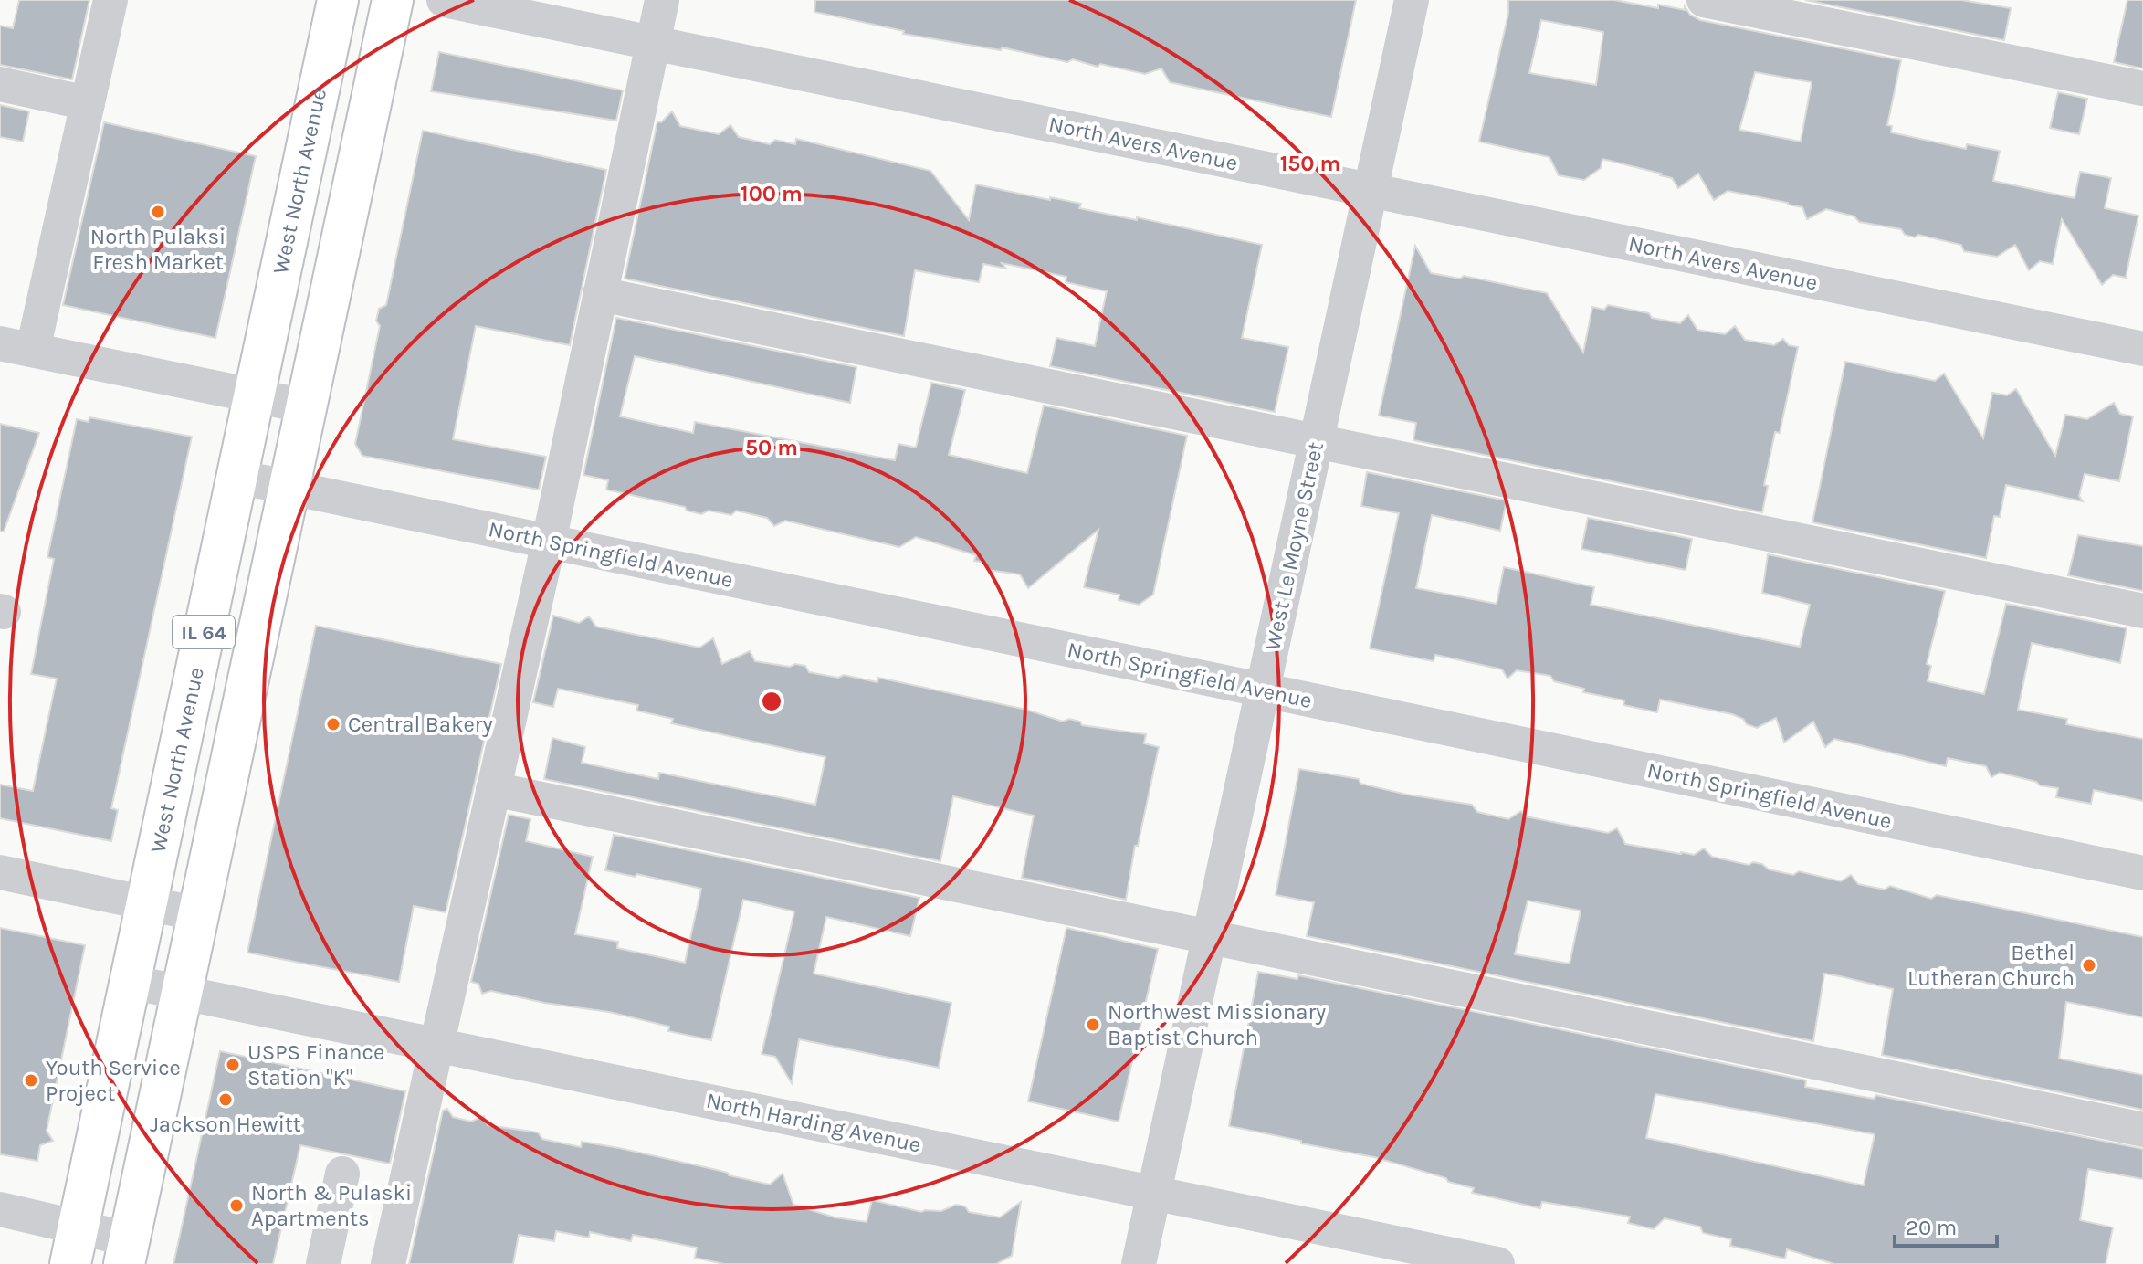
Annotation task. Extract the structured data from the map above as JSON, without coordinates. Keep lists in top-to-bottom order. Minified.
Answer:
{"streets":{"main road":["West North Avenue","IL 64"],"street":["North Avers Avenue","West Le Moyne Street","North Springfield Avenue","North Harding Avenue"]},"crossings":[["North Avers Avenue","West Le Moyne Street"],["West North Avenue","North Springfield Avenue"],["West North Avenue","North Harding Avenue"],["West Le Moyne Street","North Springfield Avenue"],["West Le Moyne Street","North Harding Avenue"],["North Springfield Avenue","IL 64"],["IL 64","North Harding Avenue"]],"places":["North Pulaksi Fresh Market","Central Bakery","Bethel Lutheran Church","Northwest Missionary Baptist Church","USPS Finance Station \"K\"","Youth Service Project","Jackson Hewitt","North & Pulaski Apartments"],"scale_bar":"20 m","rings":["150 m","100 m","50 m"]}
